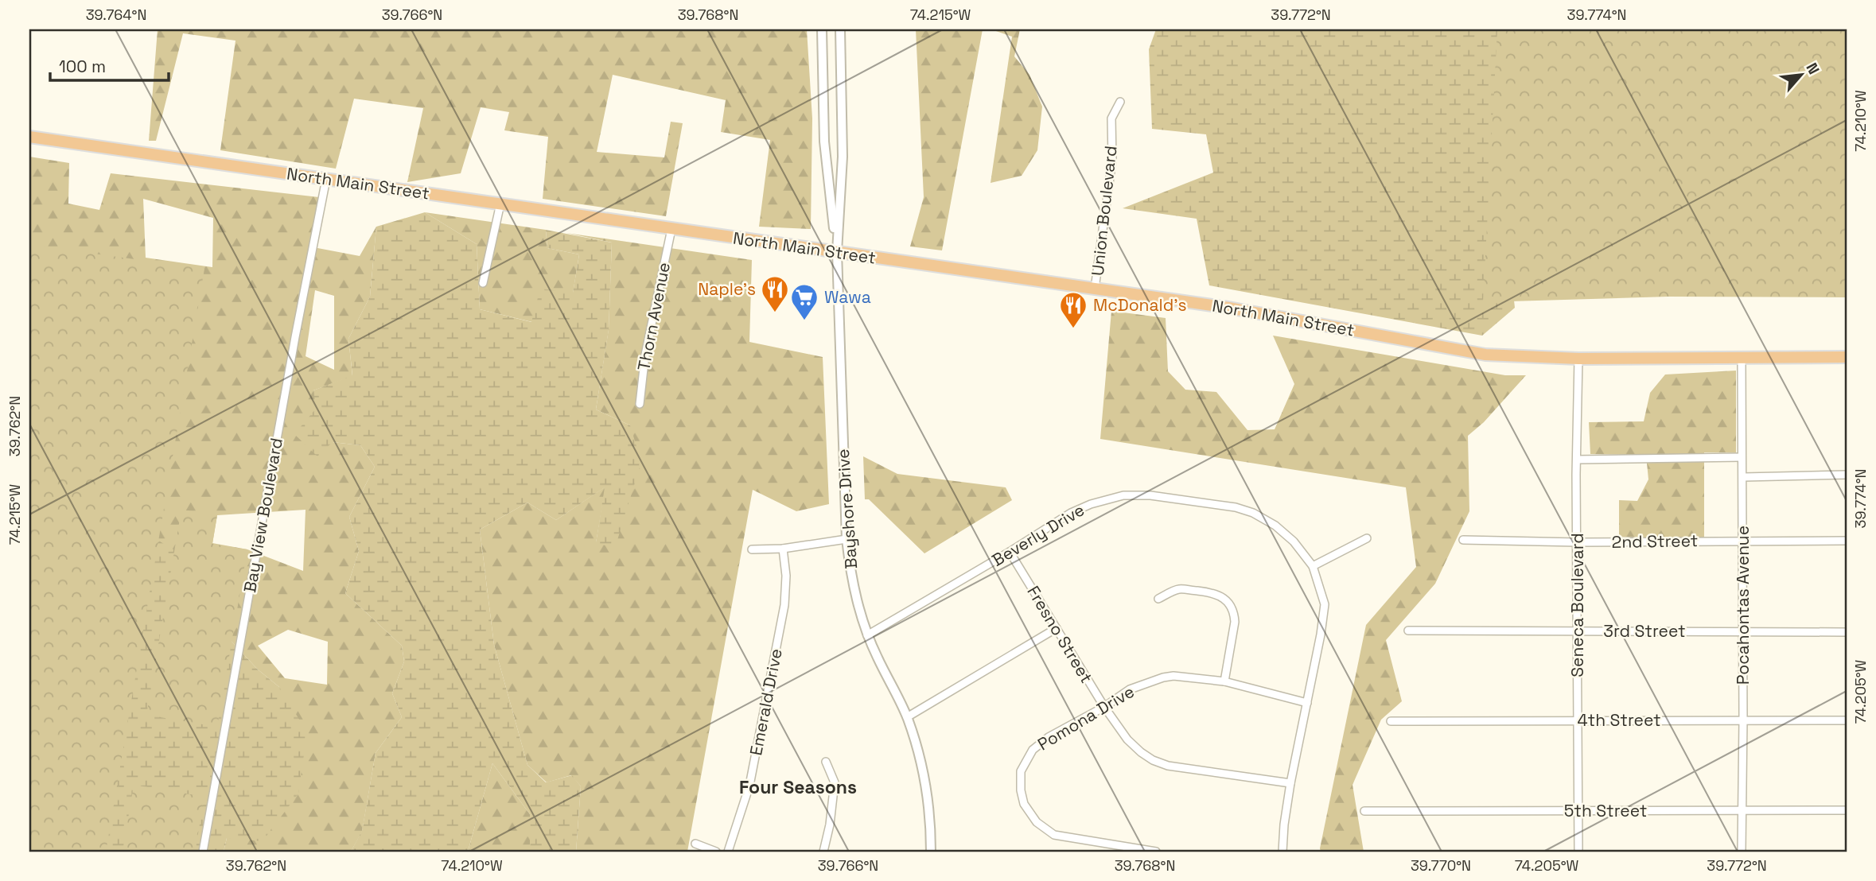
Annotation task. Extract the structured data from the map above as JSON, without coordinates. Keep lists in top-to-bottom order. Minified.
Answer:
{"streets":{"highway":["North Main Street"],"street":["Union Boulevard","Thorn Avenue","Bayshore Drive","Bay View Boulevard","Beverly Drive","2nd Street","Seneca Boulevard","Pocahontas Avenue","3rd Street","Fresno Street","Emerald Drive","Pomona Drive","4th Street","5th Street"]},"crossings":[["North Main Street","Union Boulevard"],["North Main Street","Thorn Avenue"],["North Main Street","Bayshore Drive"],["North Main Street","Bay View Boulevard"],["North Main Street","Seneca Boulevard"],["North Main Street","Pocahontas Avenue"],["Bayshore Drive","Beverly Drive"],["Beverly Drive","Fresno Street"],["Beverly Drive","Pomona Drive"],["2nd Street","Seneca Boulevard"],["2nd Street","Pocahontas Avenue"],["Seneca Boulevard","3rd Street"],["Seneca Boulevard","4th Street"],["Seneca Boulevard","5th Street"],["Pocahontas Avenue","3rd Street"],["Pocahontas Avenue","4th Street"],["Pocahontas Avenue","5th Street"],["Fresno Street","Pomona Drive"]],"districts":["Four Seasons"],"places":{"restaurant":["Naple's","McDonald's"],"supermarket":["Wawa"]},"scale_bar":"100 m","north":"top right","coordinates":["39.764°N","39.766°N","39.768°N","74.215°W","39.772°N","39.774°N","74.210°W","39.762°N","74.205°W","39.770°N"]}
